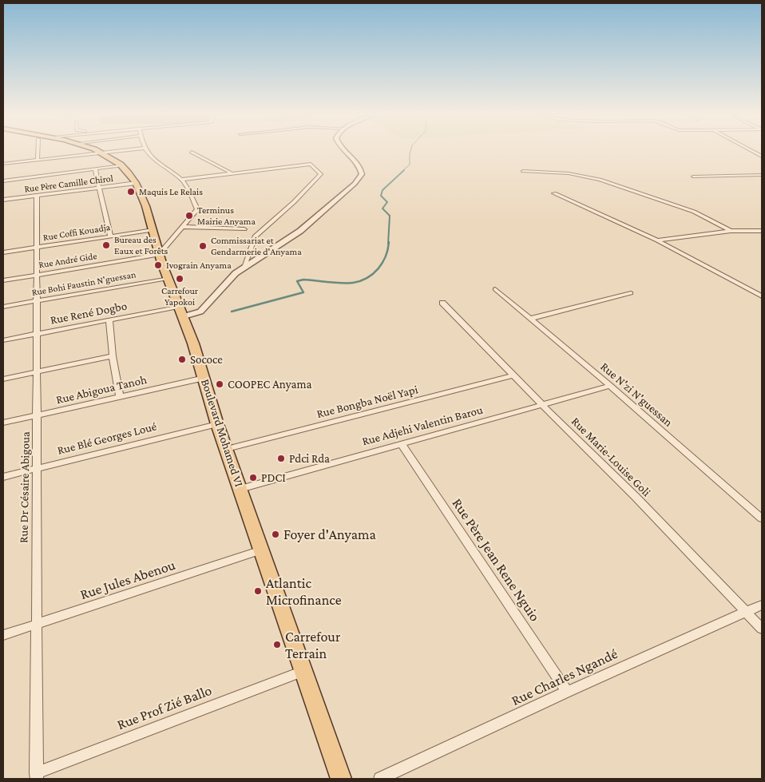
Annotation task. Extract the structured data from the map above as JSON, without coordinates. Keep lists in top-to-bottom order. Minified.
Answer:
{"streets":{"main road":["Boulevard Mohamed VI"],"street":["Rue Père Camille Chirol","Rue Coffi Kouadja","Rue André Gide","Rue Bohi Faustin N'guessan","Rue René Dogbo","Rue Abigoua Tanoh","Rue N'zi N'guessan","Rue Bongba Noël Yapi","Rue Adjehi Valentin Barou","Rue Blé Georges Loué","Rue Marie-Louise Goli","Rue Dr Césaire Abigoua","Rue Père Jean Rene Nguio","Rue Jules Abenou","Rue Charles Ngandé","Rue Prof Zié Ballo"]},"crossings":[["Rue Père Camille Chirol","Boulevard Mohamed VI"],["Rue Père Camille Chirol","Rue Dr Césaire Abigoua"],["Rue Coffi Kouadja","Boulevard Mohamed VI"],["Rue Coffi Kouadja","Rue Dr Césaire Abigoua"],["Rue André Gide","Boulevard Mohamed VI"],["Rue André Gide","Rue Dr Césaire Abigoua"],["Rue Bohi Faustin N'guessan","Boulevard Mohamed VI"],["Rue Bohi Faustin N'guessan","Rue Dr Césaire Abigoua"],["Rue René Dogbo","Boulevard Mohamed VI"],["Rue René Dogbo","Rue Dr Césaire Abigoua"],["Rue Abigoua Tanoh","Boulevard Mohamed VI"],["Rue Abigoua Tanoh","Rue Dr Césaire Abigoua"],["Rue N'zi N'guessan","Rue Adjehi Valentin Barou"],["Rue Bongba Noël Yapi","Boulevard Mohamed VI"],["Rue Bongba Noël Yapi","Rue Marie-Louise Goli"],["Rue Adjehi Valentin Barou","Boulevard Mohamed VI"],["Rue Adjehi Valentin Barou","Rue Marie-Louise Goli"],["Rue Adjehi Valentin Barou","Rue Père Jean Rene Nguio"],["Boulevard Mohamed VI","Rue Blé Georges Loué"],["Boulevard Mohamed VI","Rue Jules Abenou"],["Boulevard Mohamed VI","Rue Prof Zié Ballo"],["Rue Blé Georges Loué","Rue Dr Césaire Abigoua"],["Rue Marie-Louise Goli","Rue Charles Ngandé"],["Rue Dr Césaire Abigoua","Rue Jules Abenou"],["Rue Dr Césaire Abigoua","Rue Prof Zié Ballo"],["Rue Père Jean Rene Nguio","Rue Charles Ngandé"]],"places":["Maquis Le Relais","Terminus Mairie Anyama","Bureau des Eaux et Forêts","Commissariat et Gendarmerie d'Anyama","Ivograin Anyama","Carrefour Yapokoi","Sococe","COOPEC Anyama","Pdci Rda","PDCI","Foyer d'Anyama","Atlantic Microfinance","Carrefour Terrain"]}
